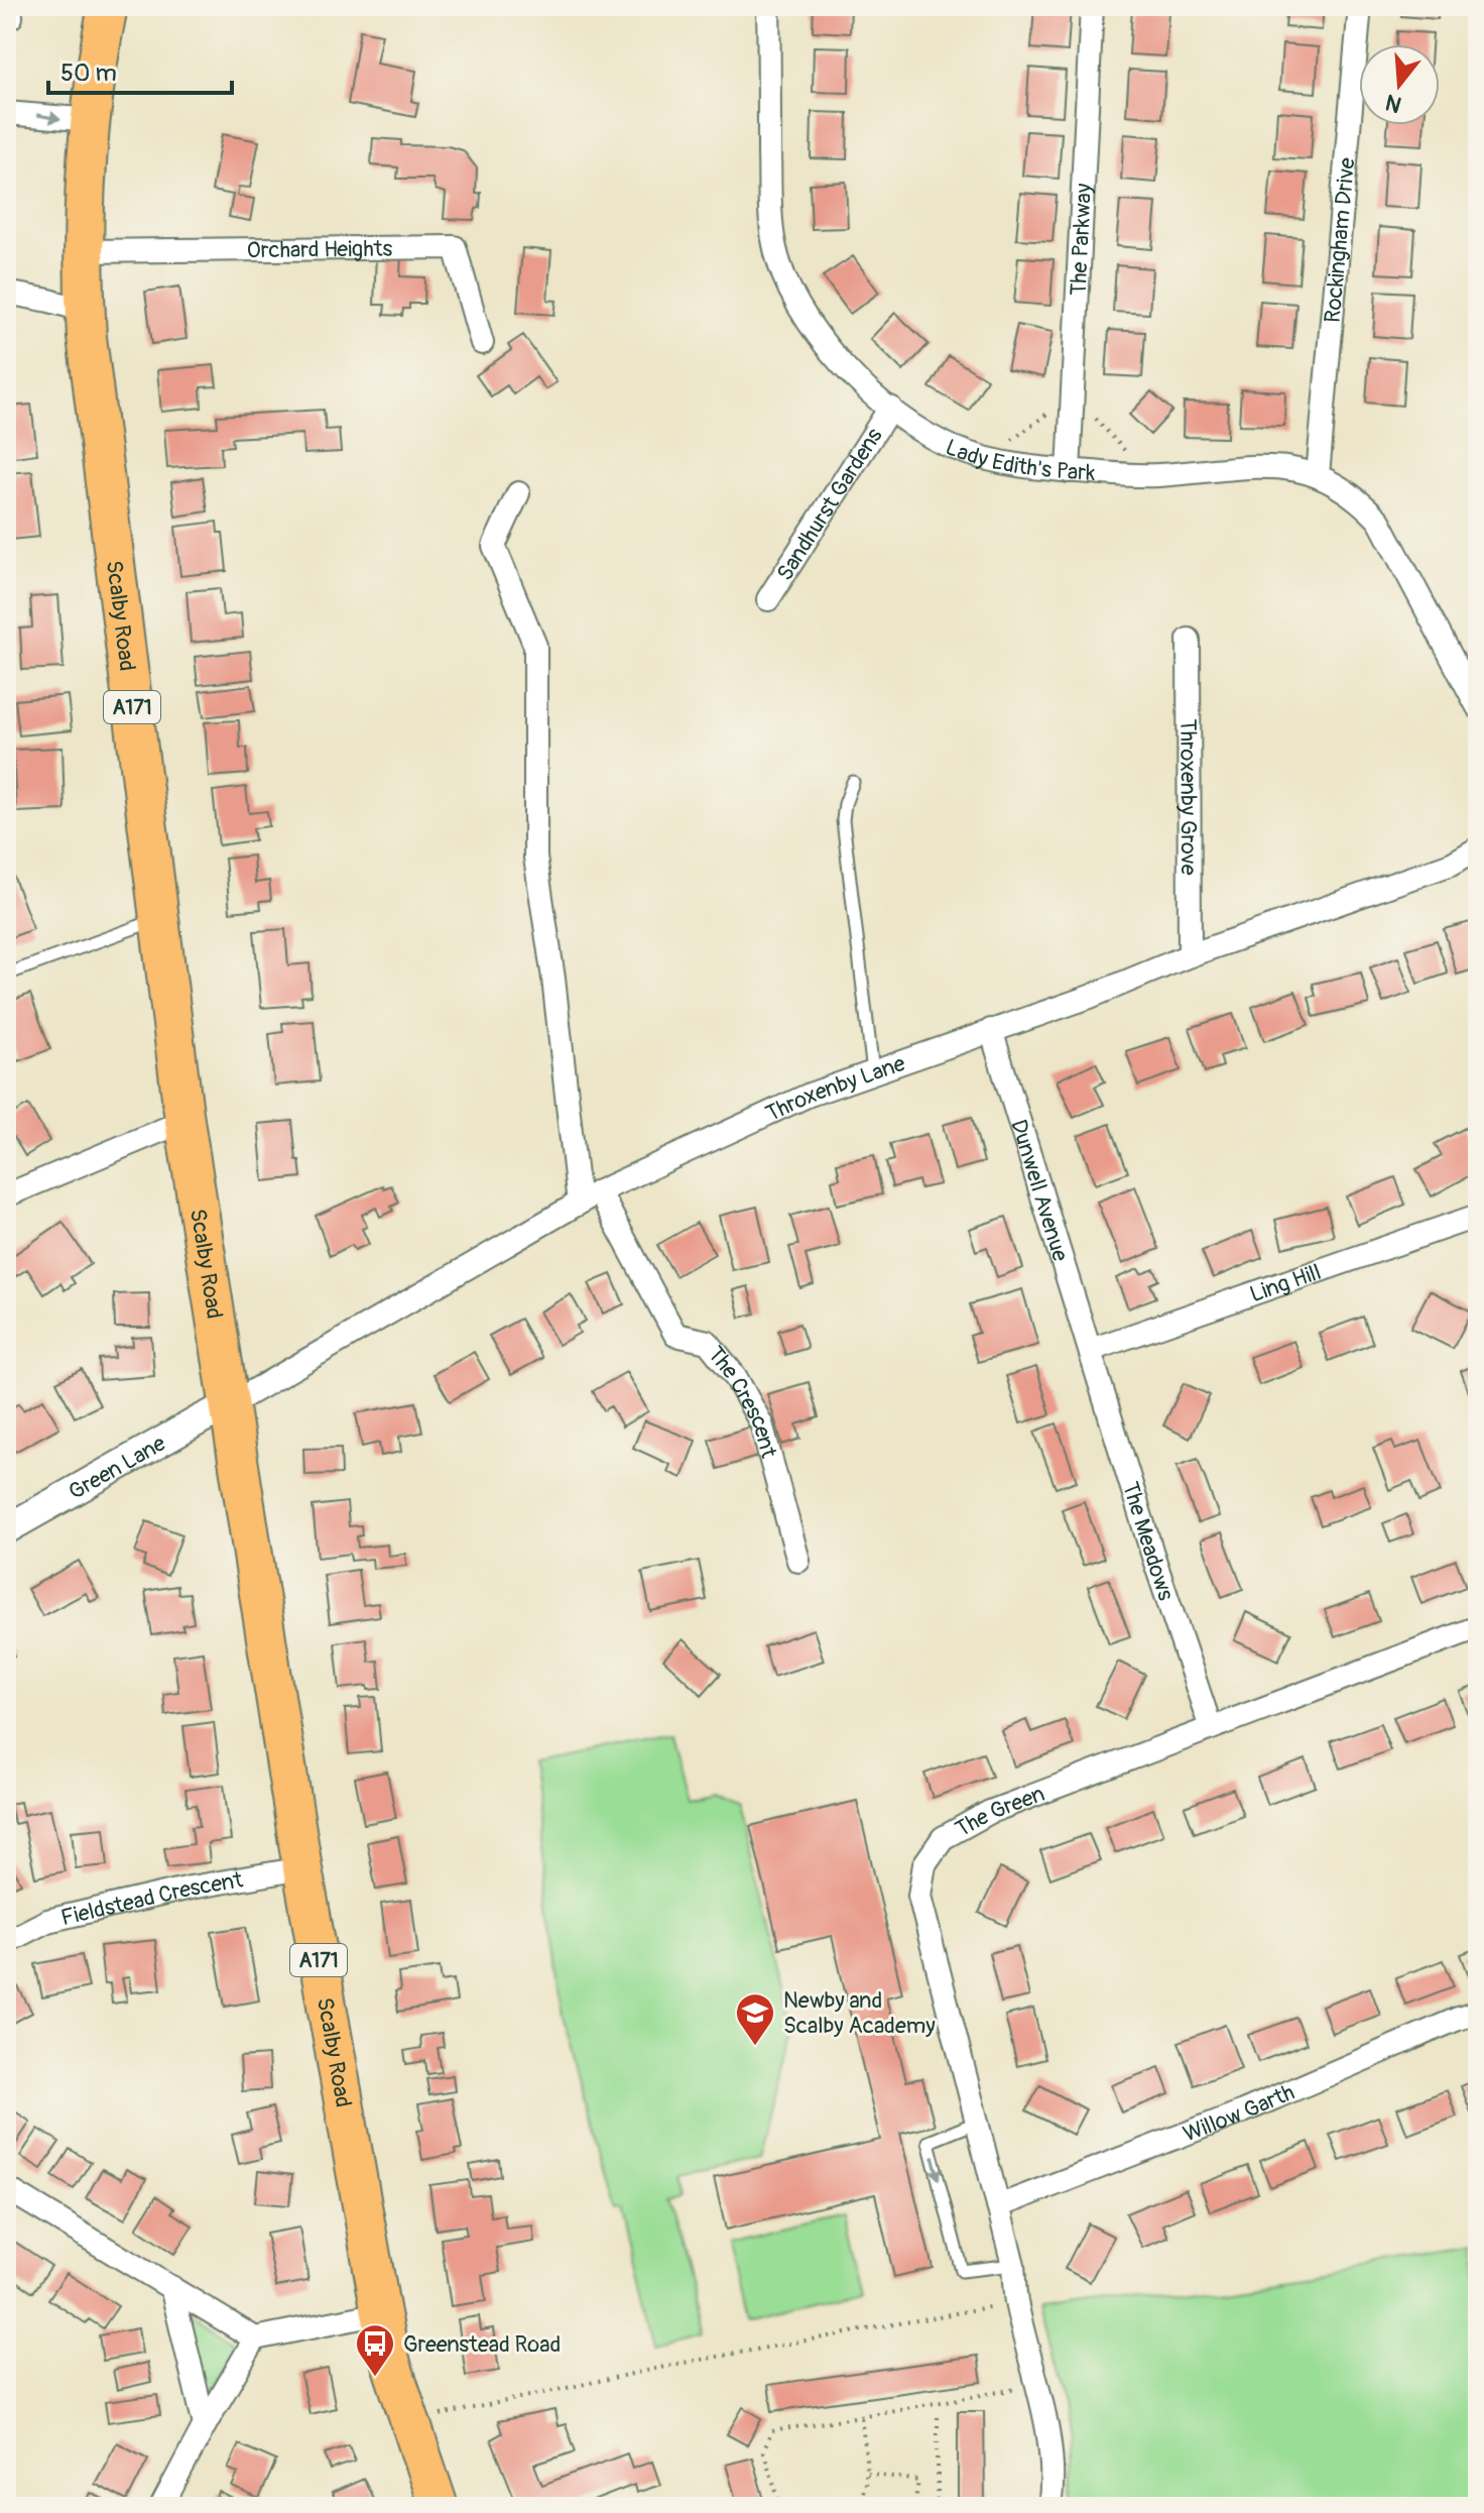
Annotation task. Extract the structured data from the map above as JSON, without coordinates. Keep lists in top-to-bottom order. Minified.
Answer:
{"streets":{"highway":["Scalby Road","A171"],"street":["The Parkway","Rockingham Drive","Orchard Heights","Lady Edith's Park","Sandhurst Gardens","Throxenby Grove","Throxenby Lane","Dunwell Avenue","Ling Hill","The Crescent","Green Lane","The Meadows","The Green","Fieldstead Crescent","Willow Garth"]},"crossings":[["The Parkway","Lady Edith's Park"],["Rockingham Drive","Lady Edith's Park"],["Orchard Heights","Scalby Road"],["Lady Edith's Park","Sandhurst Gardens"],["Scalby Road","Throxenby Lane"],["Scalby Road","Green Lane"],["Scalby Road","Fieldstead Crescent"],["Throxenby Grove","Throxenby Lane"],["Throxenby Lane","Dunwell Avenue"],["Throxenby Lane","The Crescent"],["Throxenby Lane","Green Lane"],["Dunwell Avenue","Ling Hill"],["Dunwell Avenue","The Meadows"],["Ling Hill","The Meadows"],["The Meadows","The Green"],["The Green","Willow Garth"]],"places":{"school or university":["Newby and Scalby Academy"],"bus stop":["Greenstead Road"]},"scale_bar":"50 m","north":"bottom"}
